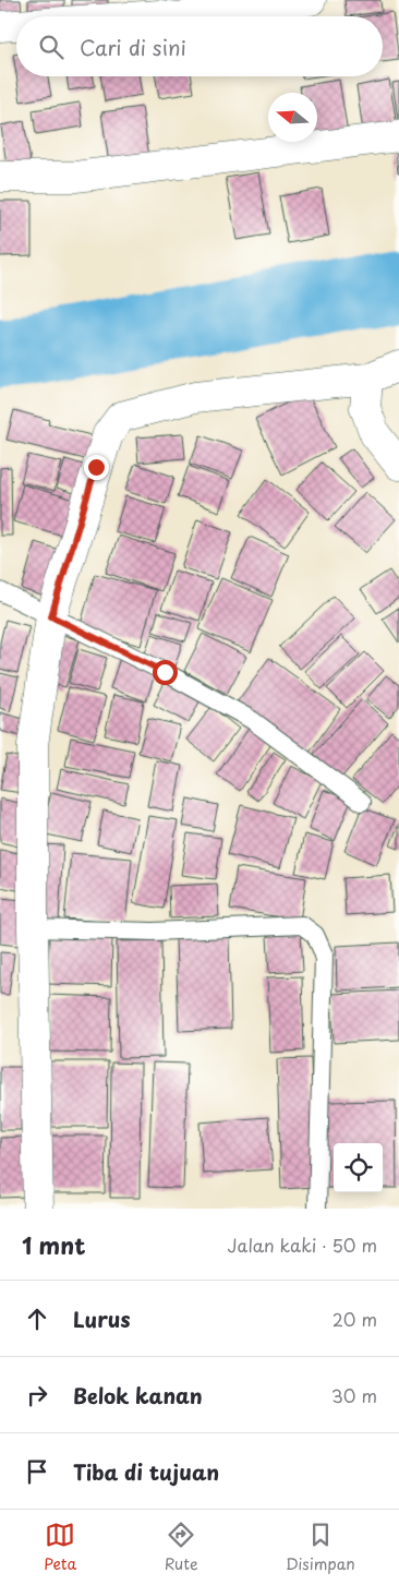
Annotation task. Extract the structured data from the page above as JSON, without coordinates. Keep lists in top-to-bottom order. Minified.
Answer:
{"north":"left","page":{"search":"Cari di sini","heading":["1 mnt","Jalan kaki · 50 m"],"list":[["Lurus","20 m"],["Belok kanan","30 m"],"Tiba di tujuan"],"nav":["Peta","Rute","Disimpan"]}}
